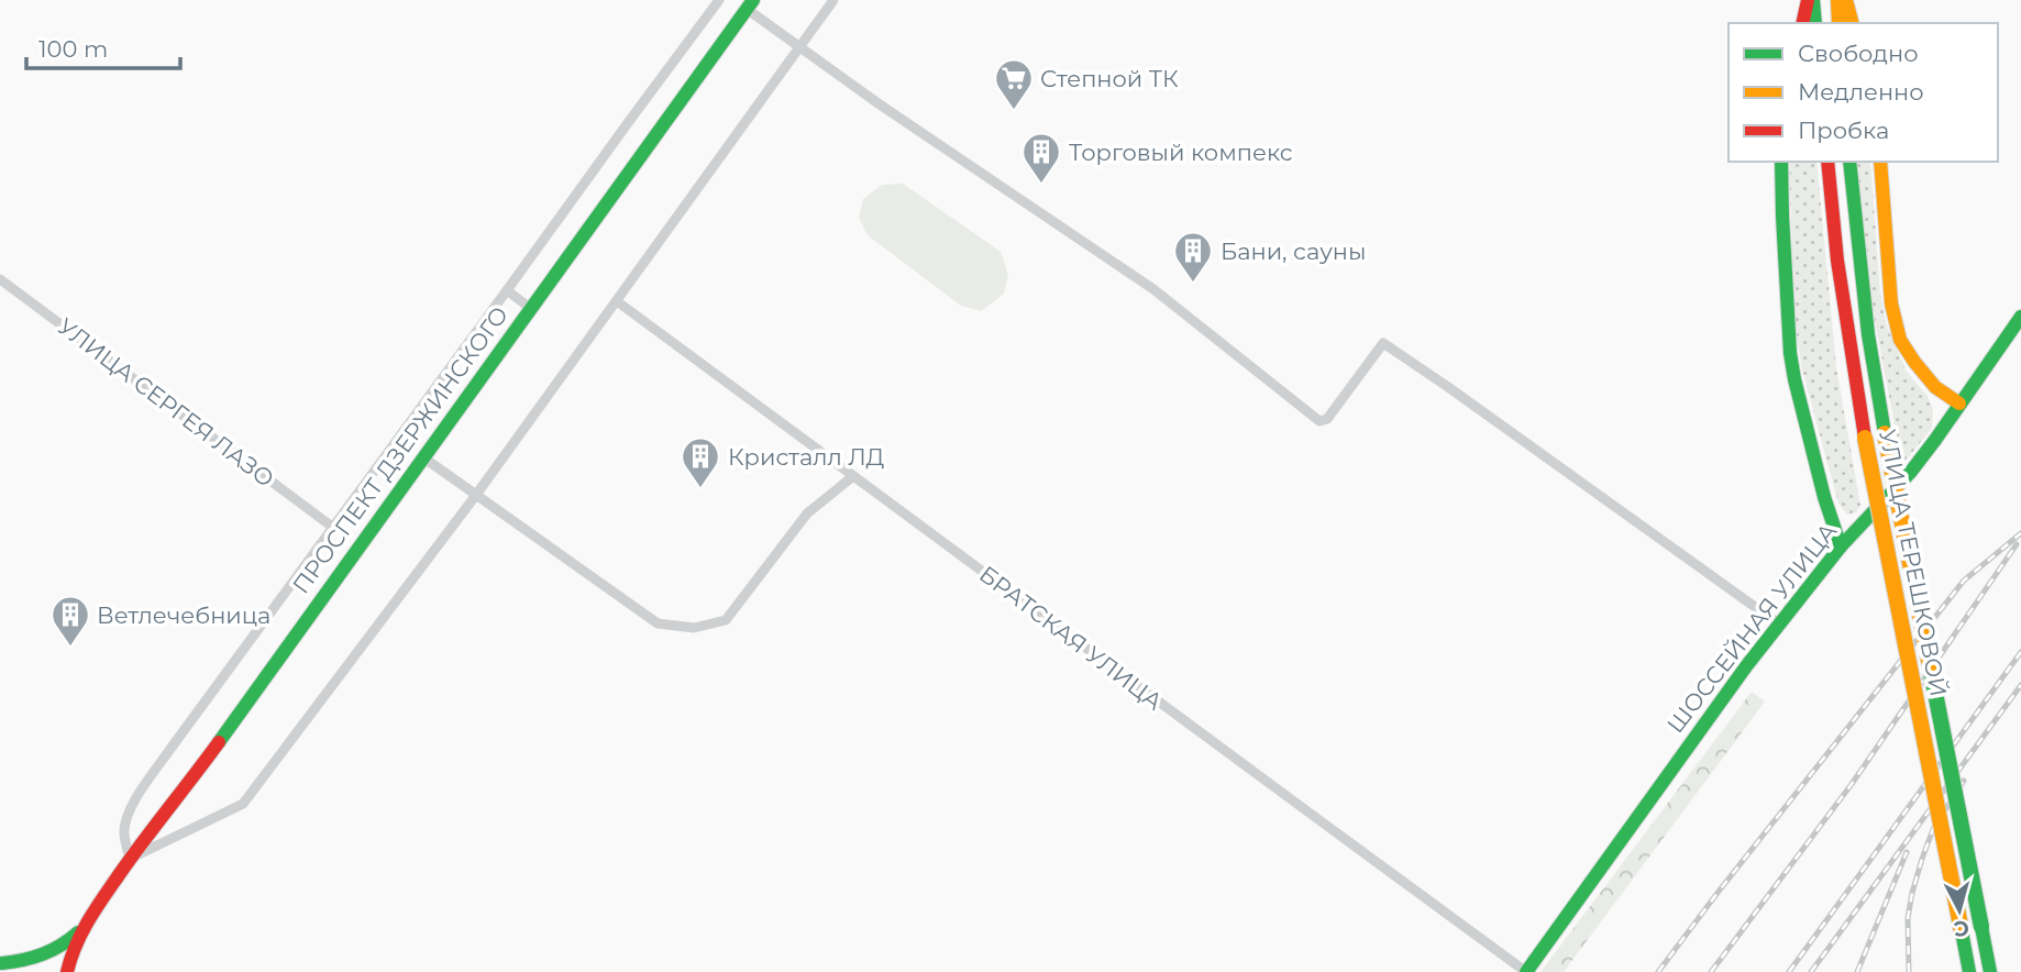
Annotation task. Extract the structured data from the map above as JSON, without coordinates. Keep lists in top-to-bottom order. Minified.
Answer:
{"streets":{"main road":["ПРОСПЕКТ ДЗЕРЖИНСКОГО","УЛИЦА ТЕРЕШКОВОЙ","ШОССЕЙНАЯ УЛИЦА"],"street":["УЛИЦА СЕРГЕЯ ЛАЗО","БРАТСКАЯ УЛИЦА"]},"crossings":[["ШОССЕЙНАЯ УЛИЦА","БРАТСКАЯ УЛИЦА"]],"places":{"supermarket":["Степной ТК"],"building":["Торговый компекс","Бани, сауны","Кристалл ЛД","Ветлечебница"]},"legend":["Свободно","Медленно","Пробка"],"scale_bar":"100 m","north":"bottom"}
